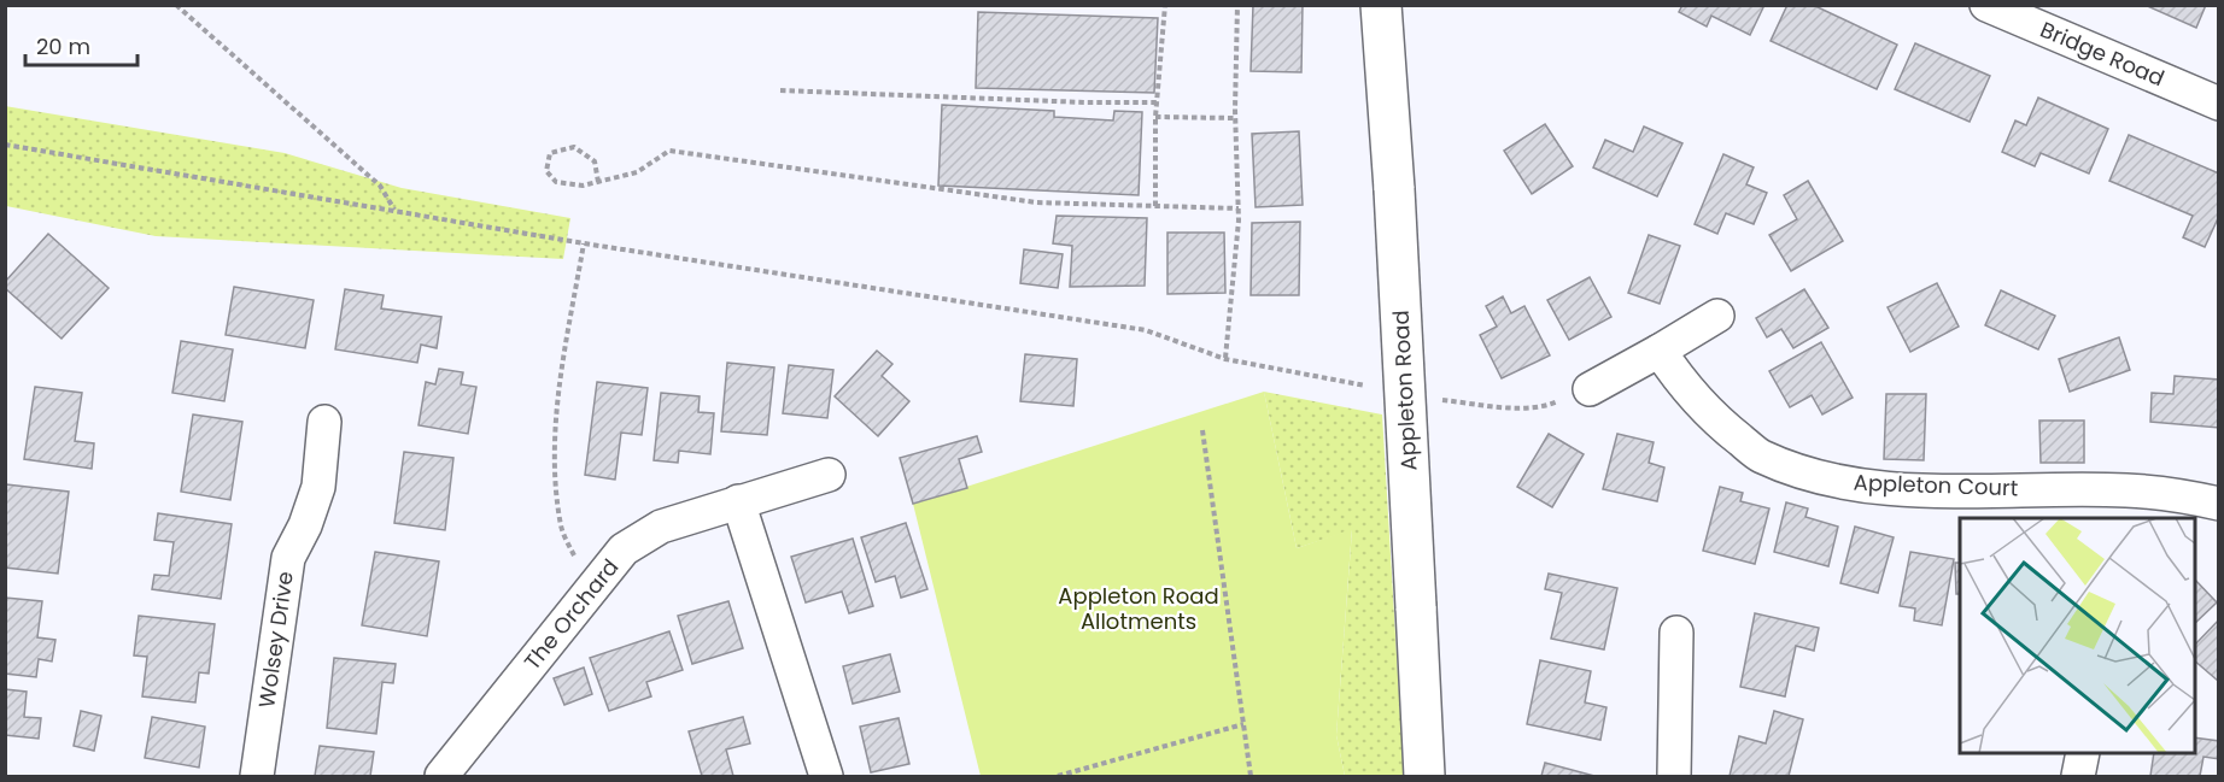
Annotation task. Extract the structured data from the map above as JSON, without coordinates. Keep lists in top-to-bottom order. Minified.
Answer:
{"streets":{"street":["Bridge Road","Appleton Road","Appleton Court","The Orchard","Wolsey Drive"]},"parks":["Appleton Road Allotments"],"scale_bar":"20 m"}
